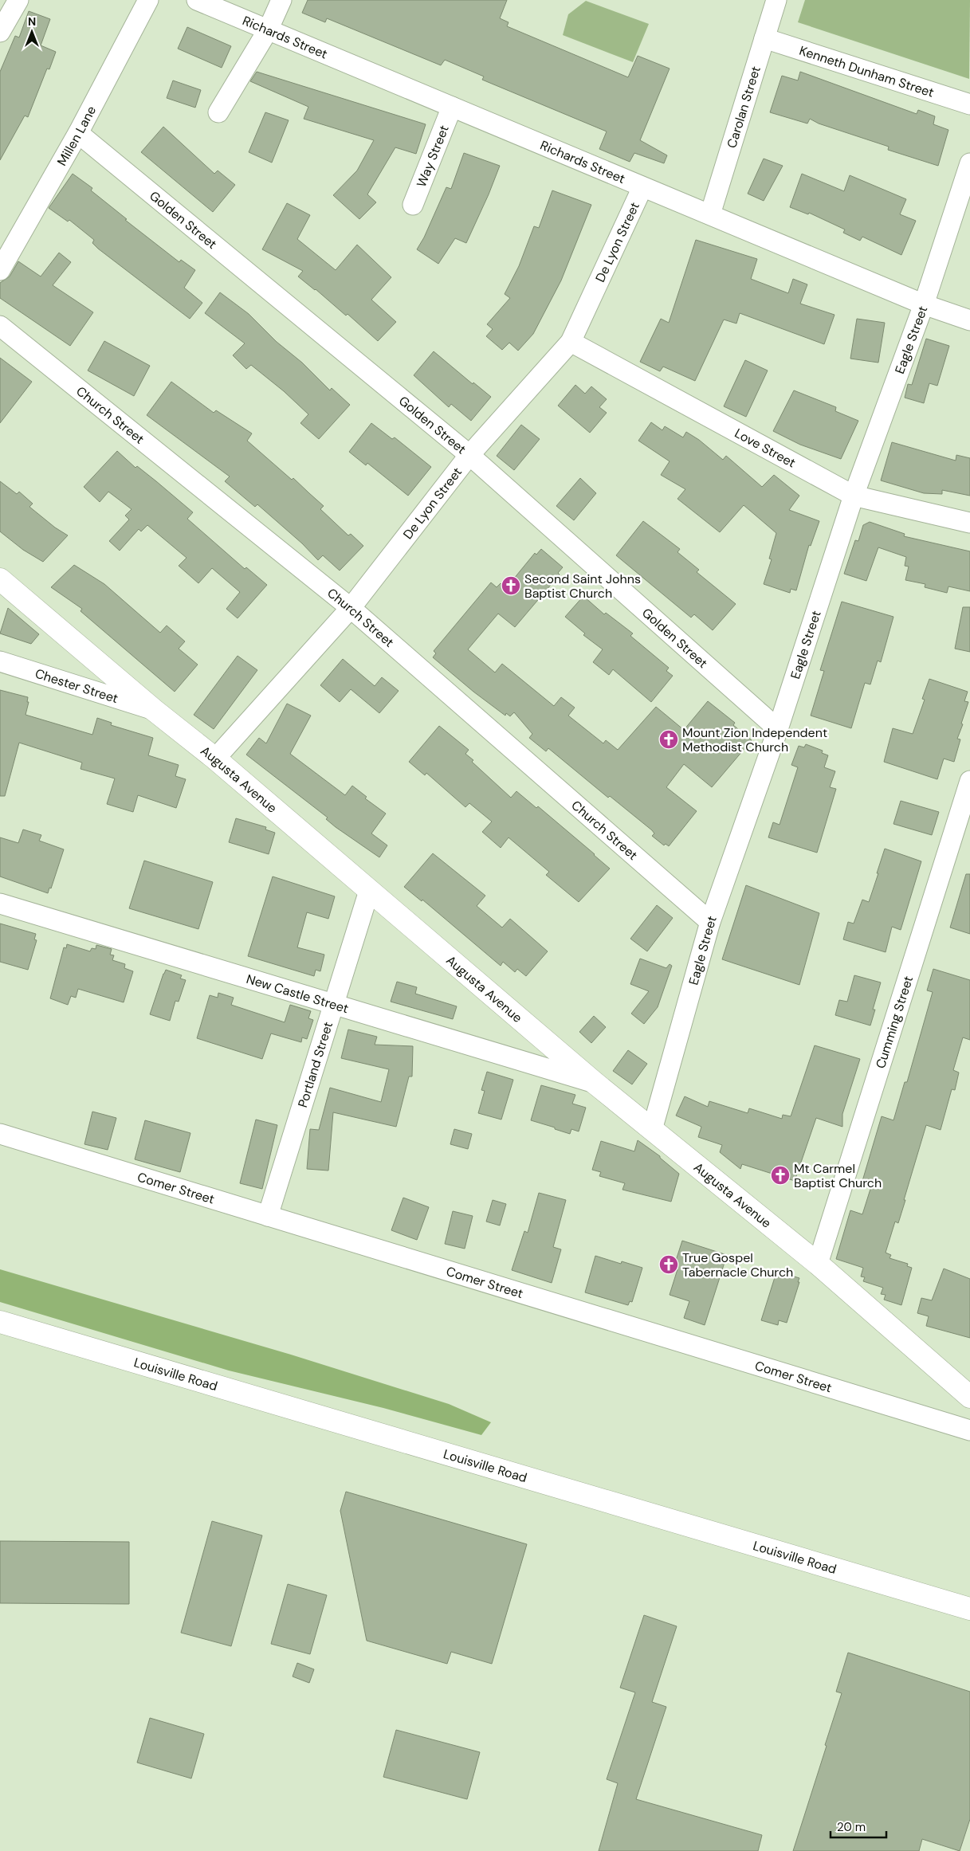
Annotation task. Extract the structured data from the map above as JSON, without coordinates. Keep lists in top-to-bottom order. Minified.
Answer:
{"streets":{"main road":["Augusta Avenue","Louisville Road"],"street":["Richards Street","Kenneth Dunham Street","Carolan Street","Millen Lane","Way Street","Golden Street","De Lyon Street","Eagle Street","Church Street","Love Street","Chester Street","New Castle Street","Cumming Street","Portland Street","Comer Street"]},"crossings":[["Richards Street","Carolan Street"],["Richards Street","Way Street"],["Richards Street","De Lyon Street"],["Richards Street","Eagle Street"],["Kenneth Dunham Street","Carolan Street"],["Millen Lane","Golden Street"],["Golden Street","De Lyon Street"],["Golden Street","Eagle Street"],["De Lyon Street","Church Street"],["De Lyon Street","Love Street"],["De Lyon Street","Augusta Avenue"],["Eagle Street","Church Street"],["Eagle Street","Love Street"],["Eagle Street","Augusta Avenue"],["Chester Street","Augusta Avenue"],["Augusta Avenue","New Castle Street"],["Augusta Avenue","Cumming Street"],["Augusta Avenue","Portland Street"],["New Castle Street","Portland Street"],["Portland Street","Comer Street"]],"places":{"church":["Second Saint Johns Baptist Church","Mount Zion Independent Methodist Church","Mt Carmel Baptist Church","True Gospel Tabernacle Church"]},"scale_bar":"20 m","north":"top"}
